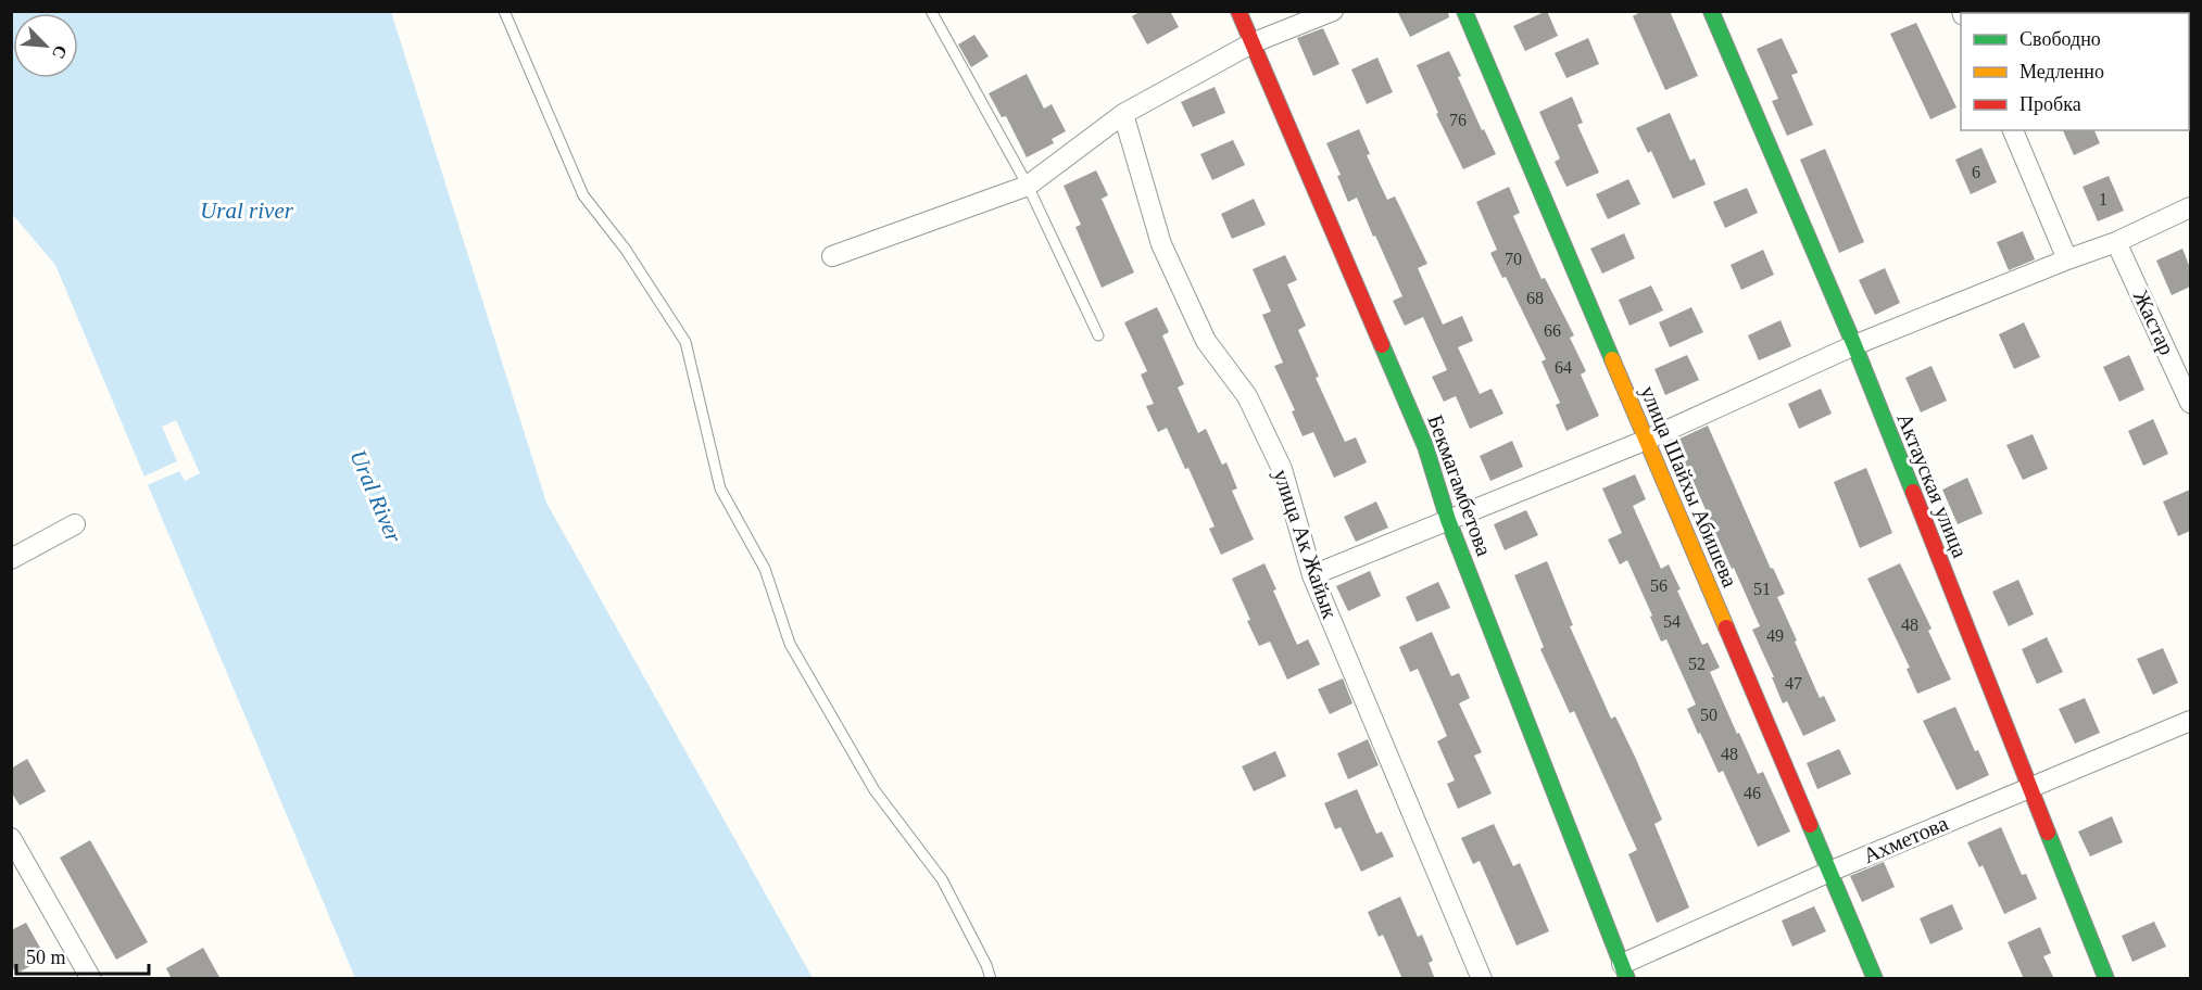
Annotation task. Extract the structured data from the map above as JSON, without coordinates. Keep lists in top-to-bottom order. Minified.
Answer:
{"streets":{"street":["Жастар","Бекмагамбетова","Актауская улица","улица Шайхы Абишева","улица Ак Жайык","Ахметова"]},"crossings":[["Бекмагамбетова","Ахметова"],["Актауская улица","Ахметова"],["улица Шайхы Абишева","Ахметова"]],"water":["Ural river","Ural River"],"house_numbers":["76","6","1","70","68","66","64","56","51","54","48","49","52","47","50","48","46"],"legend":["Свободно","Медленно","Пробка"],"scale_bar":"50 m","north":"bottom right"}
